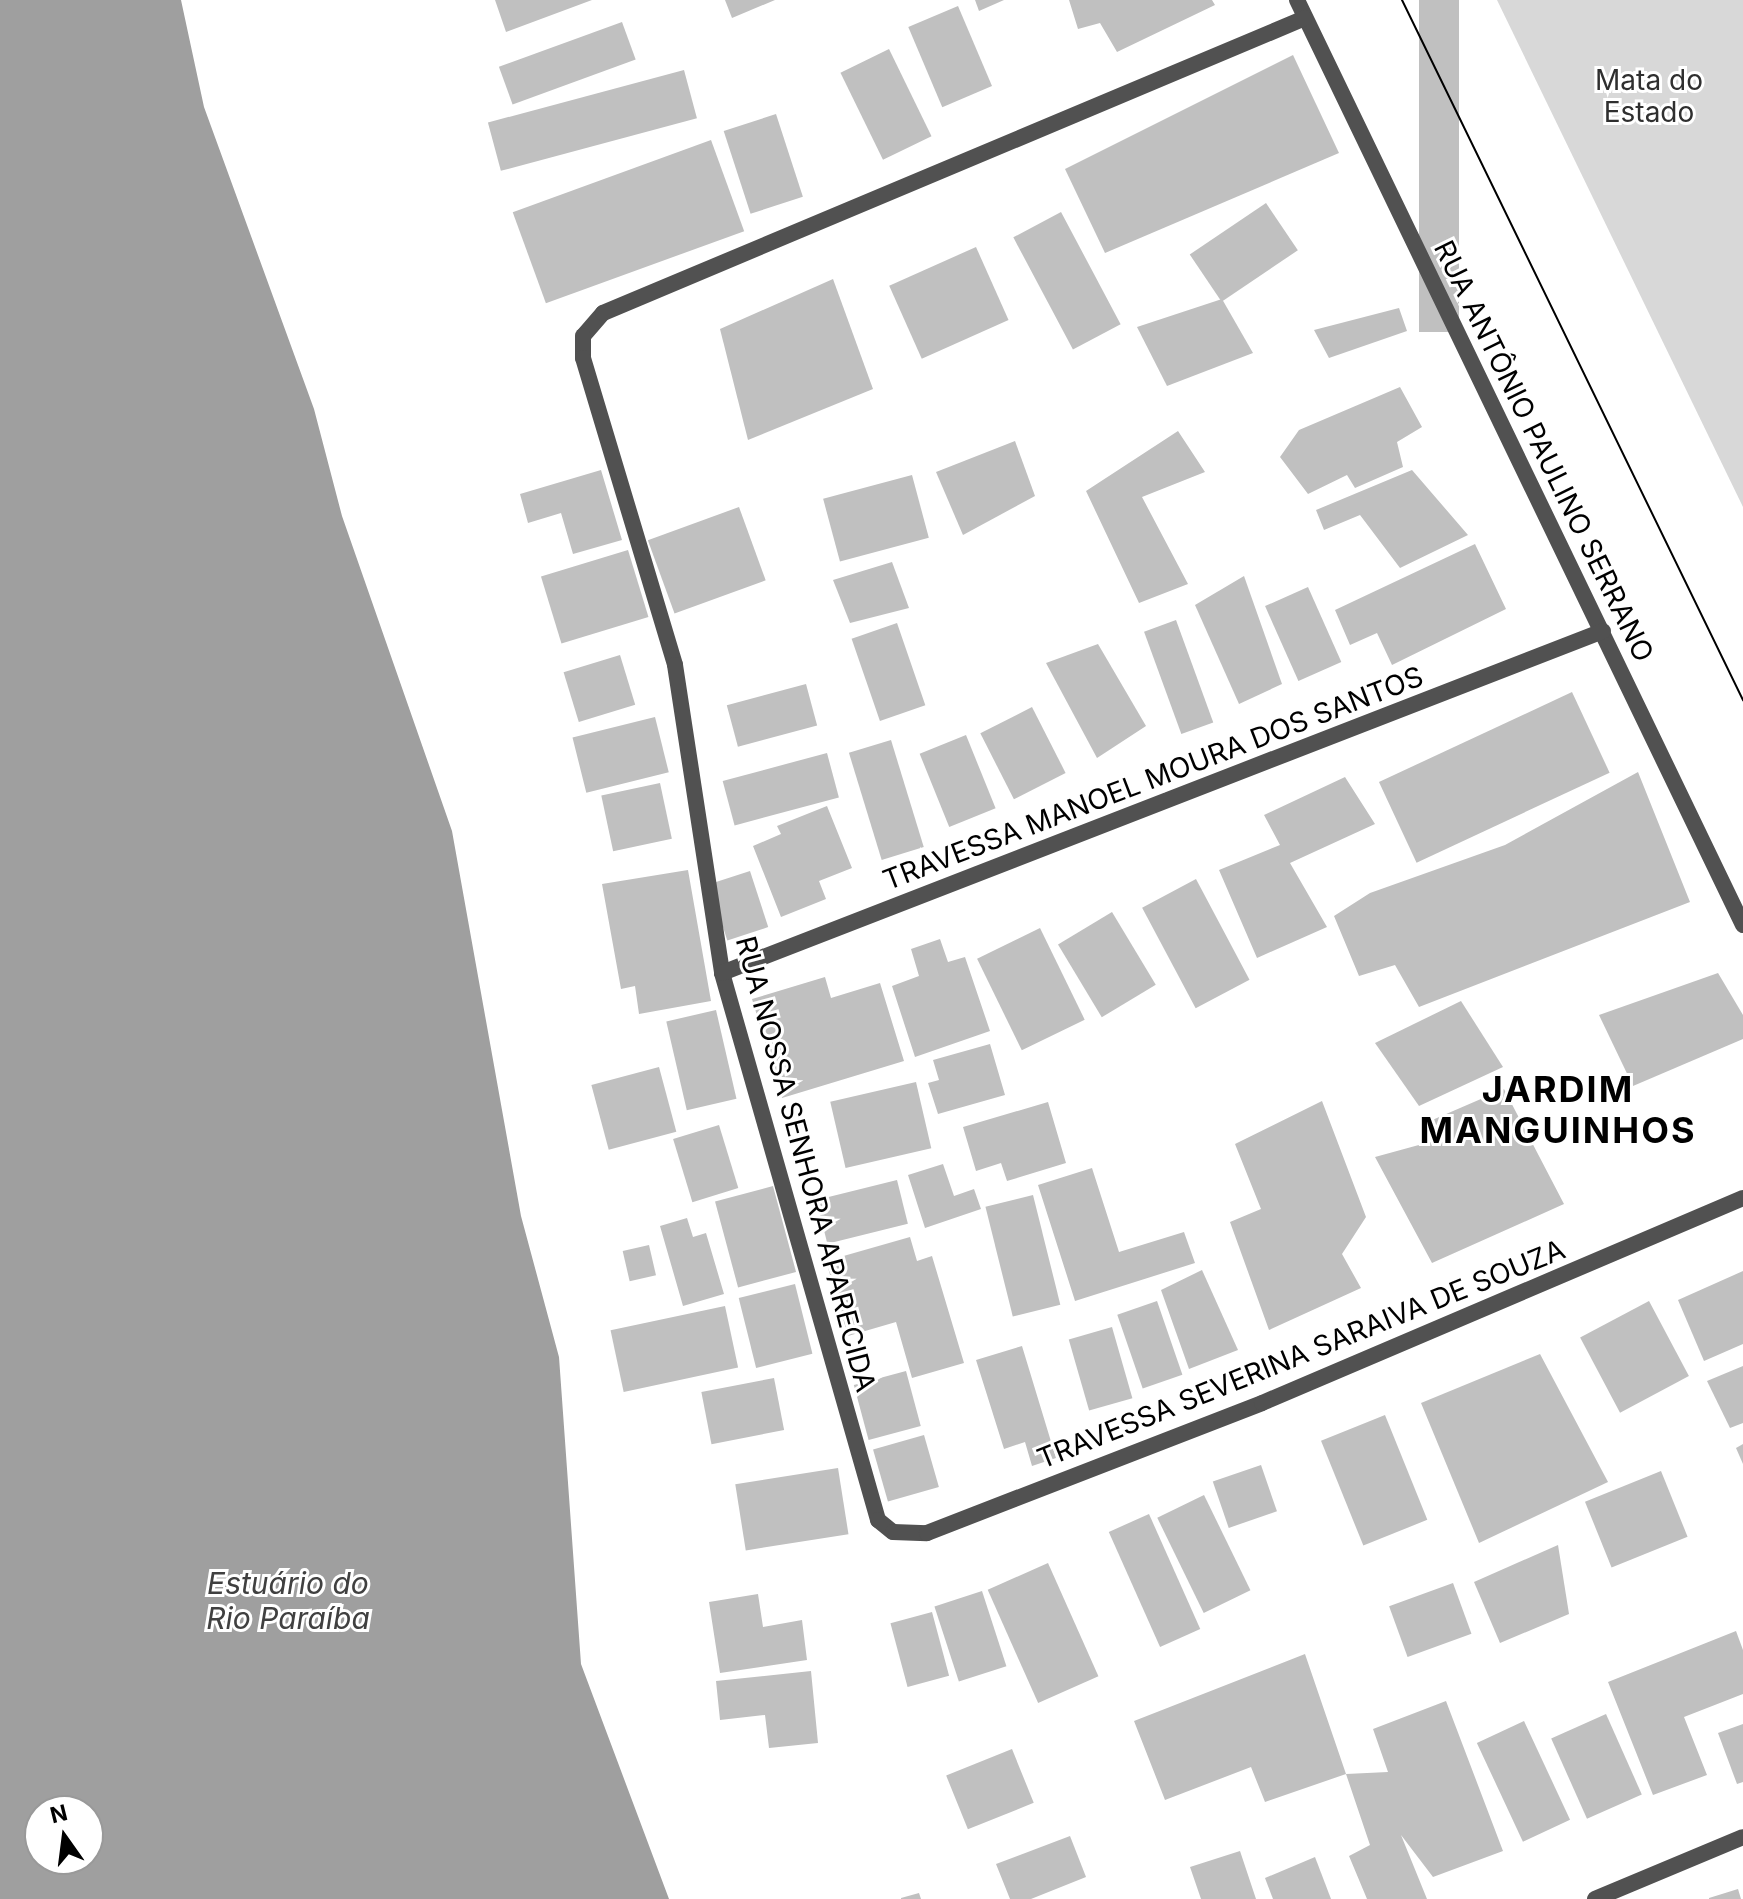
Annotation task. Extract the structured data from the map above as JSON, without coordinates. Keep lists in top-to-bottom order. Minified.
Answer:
{"streets":{"street":["RUA ANTÔNIO PAULINO SERRANO","TRAVESSA MANOEL MOURA DOS SANTOS","RUA NOSSA SENHORA APARECIDA","TRAVESSA SEVERINA SARAIVA DE SOUZA"]},"crossings":[["RUA ANTÔNIO PAULINO SERRANO","TRAVESSA MANOEL MOURA DOS SANTOS"],["RUA ANTÔNIO PAULINO SERRANO","RUA NOSSA SENHORA APARECIDA"],["TRAVESSA MANOEL MOURA DOS SANTOS","RUA NOSSA SENHORA APARECIDA"],["RUA NOSSA SENHORA APARECIDA","TRAVESSA SEVERINA SARAIVA DE SOUZA"]],"districts":["JARDIM MANGUINHOS"],"water":["Estuário do Rio Paraíba"],"parks":["Mata do Estado"],"north":"top"}
